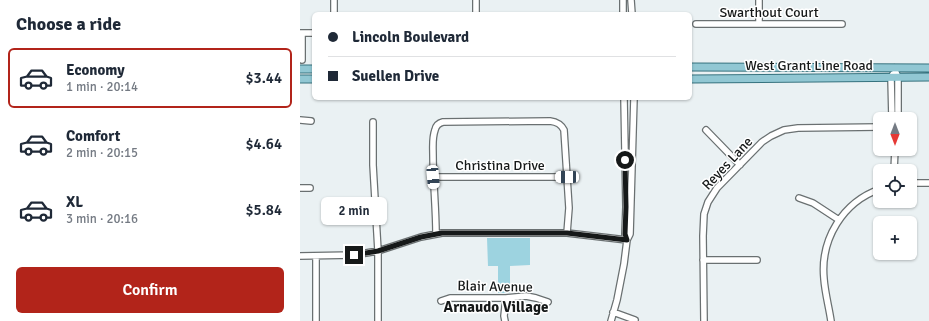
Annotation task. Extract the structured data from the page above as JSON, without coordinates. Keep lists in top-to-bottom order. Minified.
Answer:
{"streets":{"main road":["West Grant Line Road"],"street":["Swarthout Court","Reyes Lane","Christina Drive","Blair Avenue"]},"districts":["Arnaudo Village"],"north":"bottom","page":{"heading":"Choose a ride","banner":["Lincoln Boulevard","Suellen Drive"],"list":[{"name":"Economy","note":"1 min · 20:14","value":"$3.44"},{"name":"Comfort","note":"2 min · 20:15","value":"$4.64"},{"name":"XL","note":"3 min · 20:16","value":"$5.84"}],"map_buttons":"+","bubble":"2 min","buttons":"Confirm"}}
